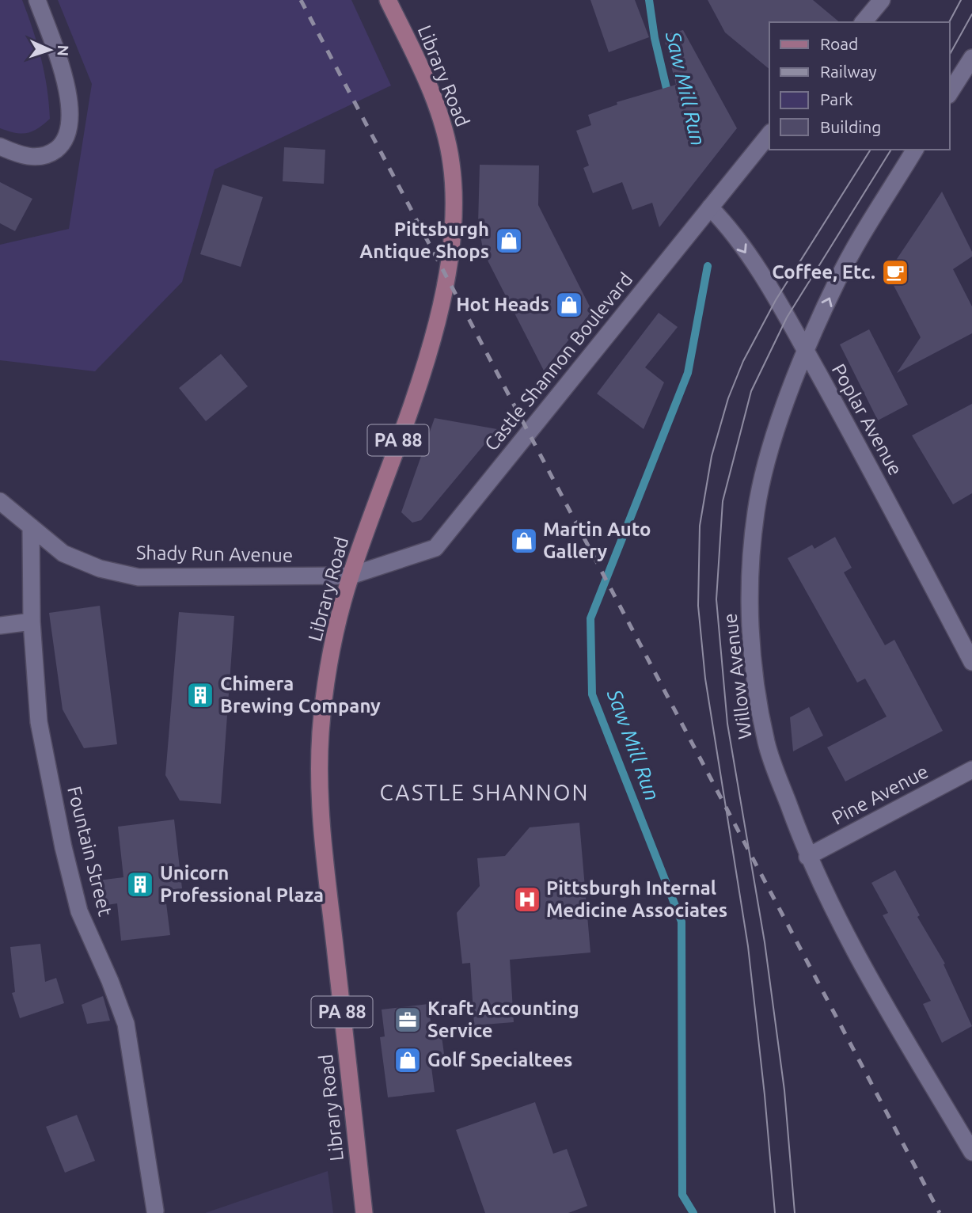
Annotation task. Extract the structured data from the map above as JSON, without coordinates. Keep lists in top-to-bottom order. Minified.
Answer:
{"streets":{"main road":["Library Road","PA 88"],"street":["Castle Shannon Boulevard","Poplar Avenue","Shady Run Avenue","Willow Avenue","Pine Avenue","Fountain Street"]},"crossings":[["Library Road","Castle Shannon Boulevard"],["Library Road","Shady Run Avenue"],["Castle Shannon Boulevard","Poplar Avenue"],["Castle Shannon Boulevard","Shady Run Avenue"],["Poplar Avenue","Willow Avenue"],["Shady Run Avenue","Fountain Street"],["Willow Avenue","Pine Avenue"]],"districts":["CASTLE SHANNON"],"water":["Saw Mill Run"],"places":{"shop":["Pittsburgh Antique Shops","Hot Heads","Martin Auto Gallery","Golf Specialtees"],"cafe":["Coffee, Etc."],"building":["Chimera Brewing Company","Unicorn Professional Plaza"],"hospital":["Pittsburgh Internal Medicine Associates"],"office":["Kraft Accounting Service"]},"legend":["Road","Railway","Park","Building"],"north":"right"}
